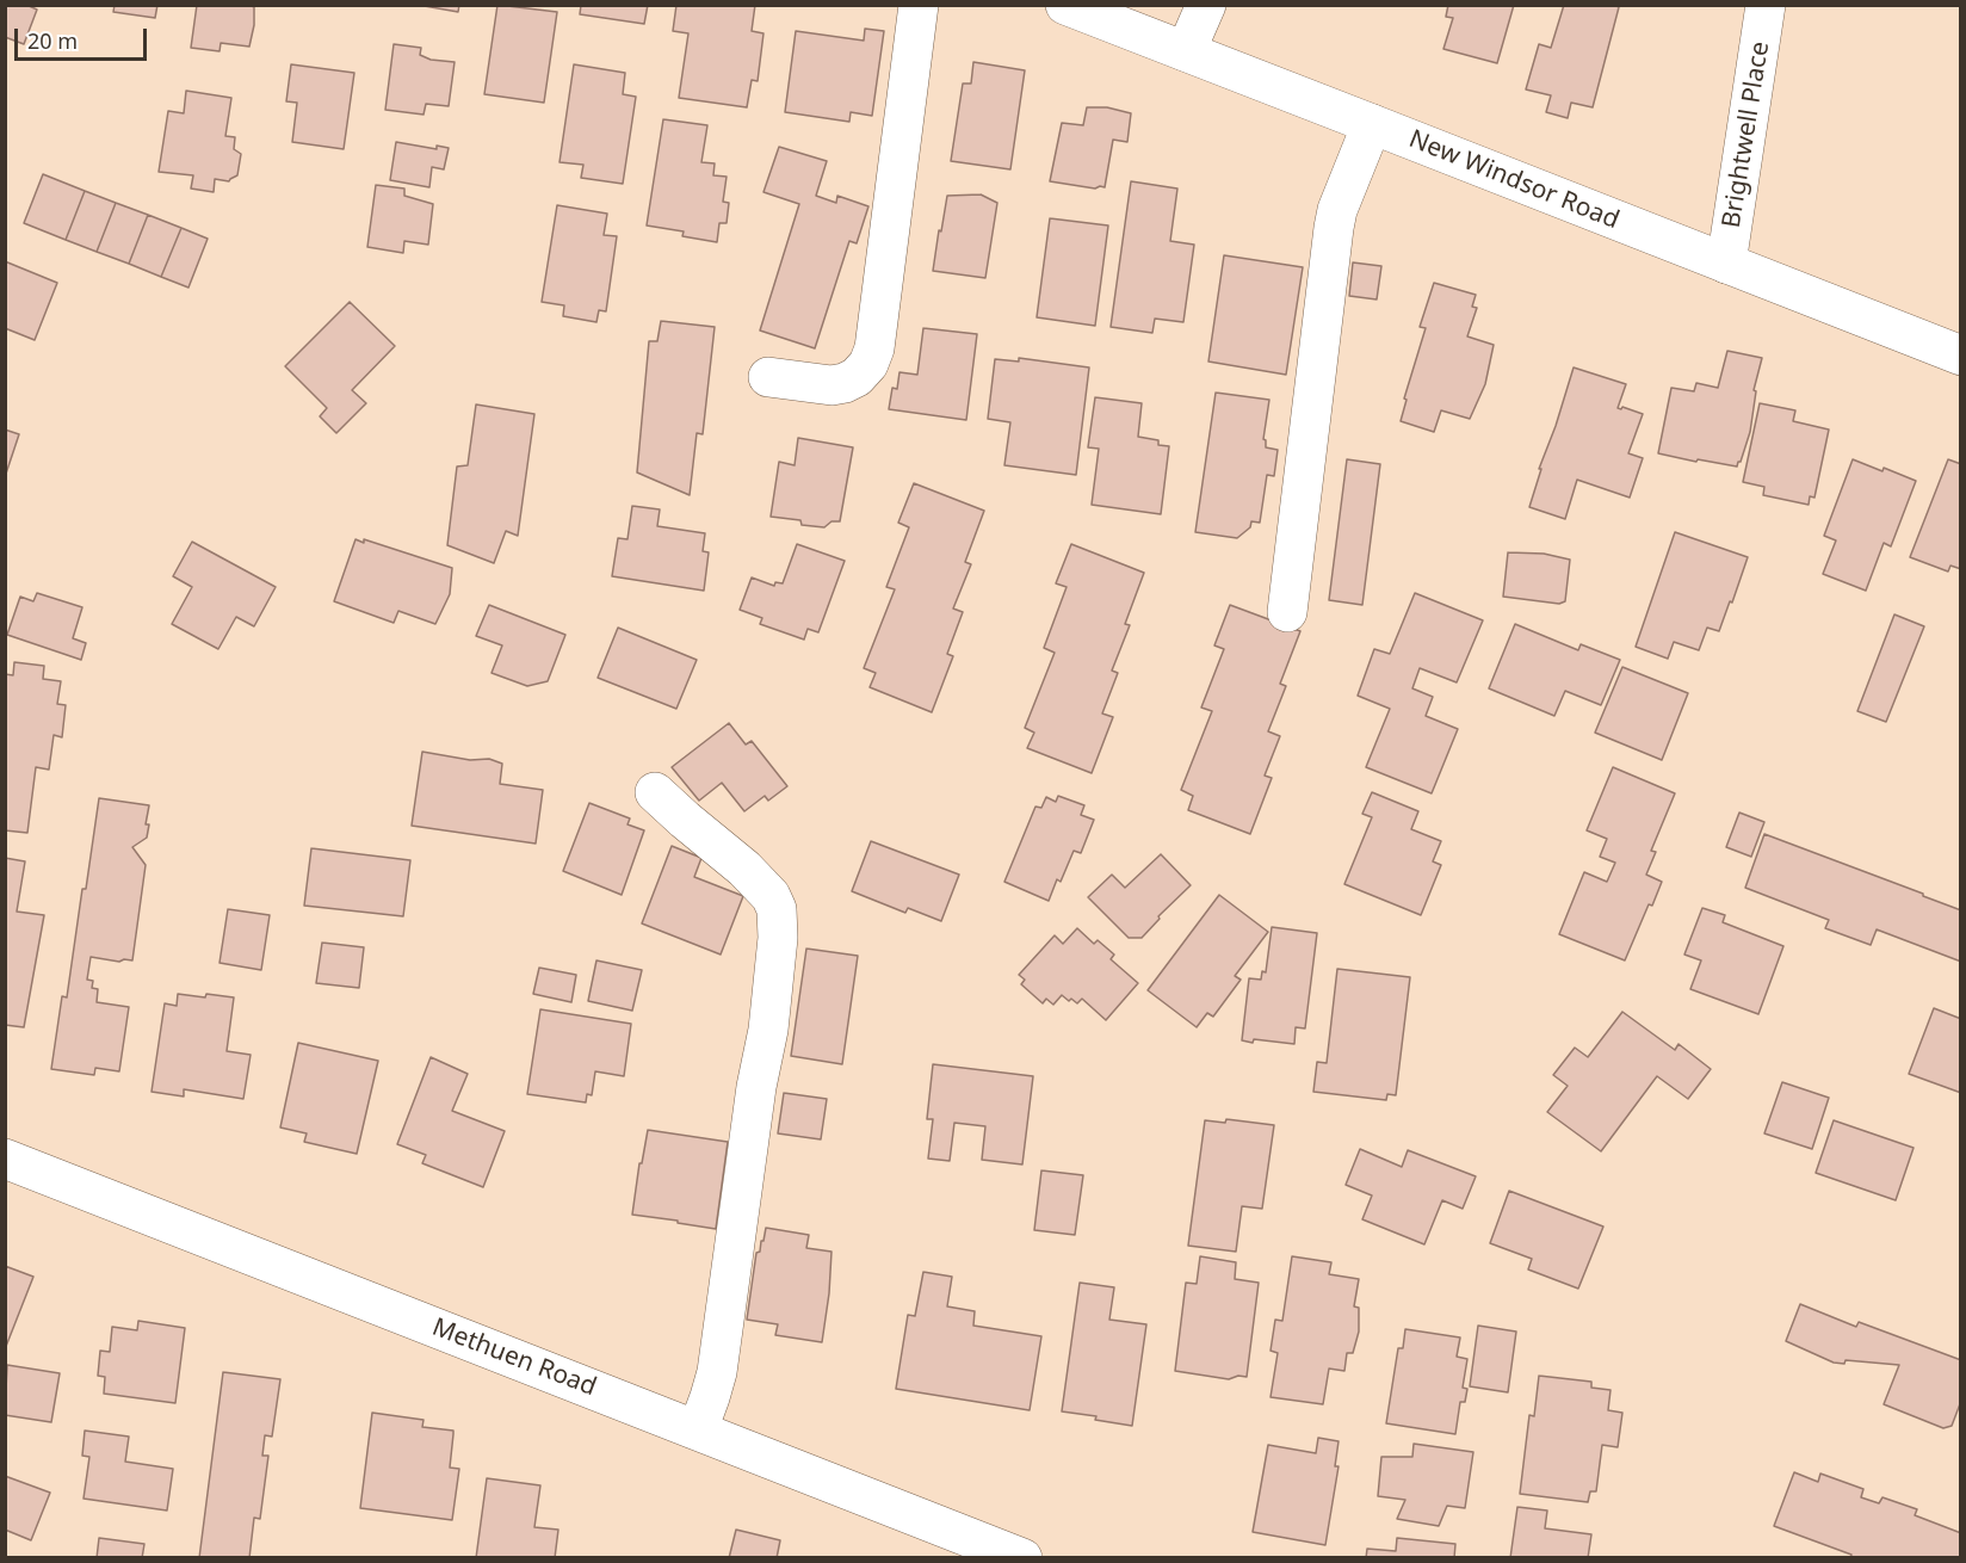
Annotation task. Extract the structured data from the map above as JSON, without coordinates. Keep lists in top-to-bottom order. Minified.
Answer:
{"streets":{"street":["Brightwell Place","New Windsor Road","Methuen Road"]},"crossings":[["Brightwell Place","New Windsor Road"]],"scale_bar":"20 m"}
